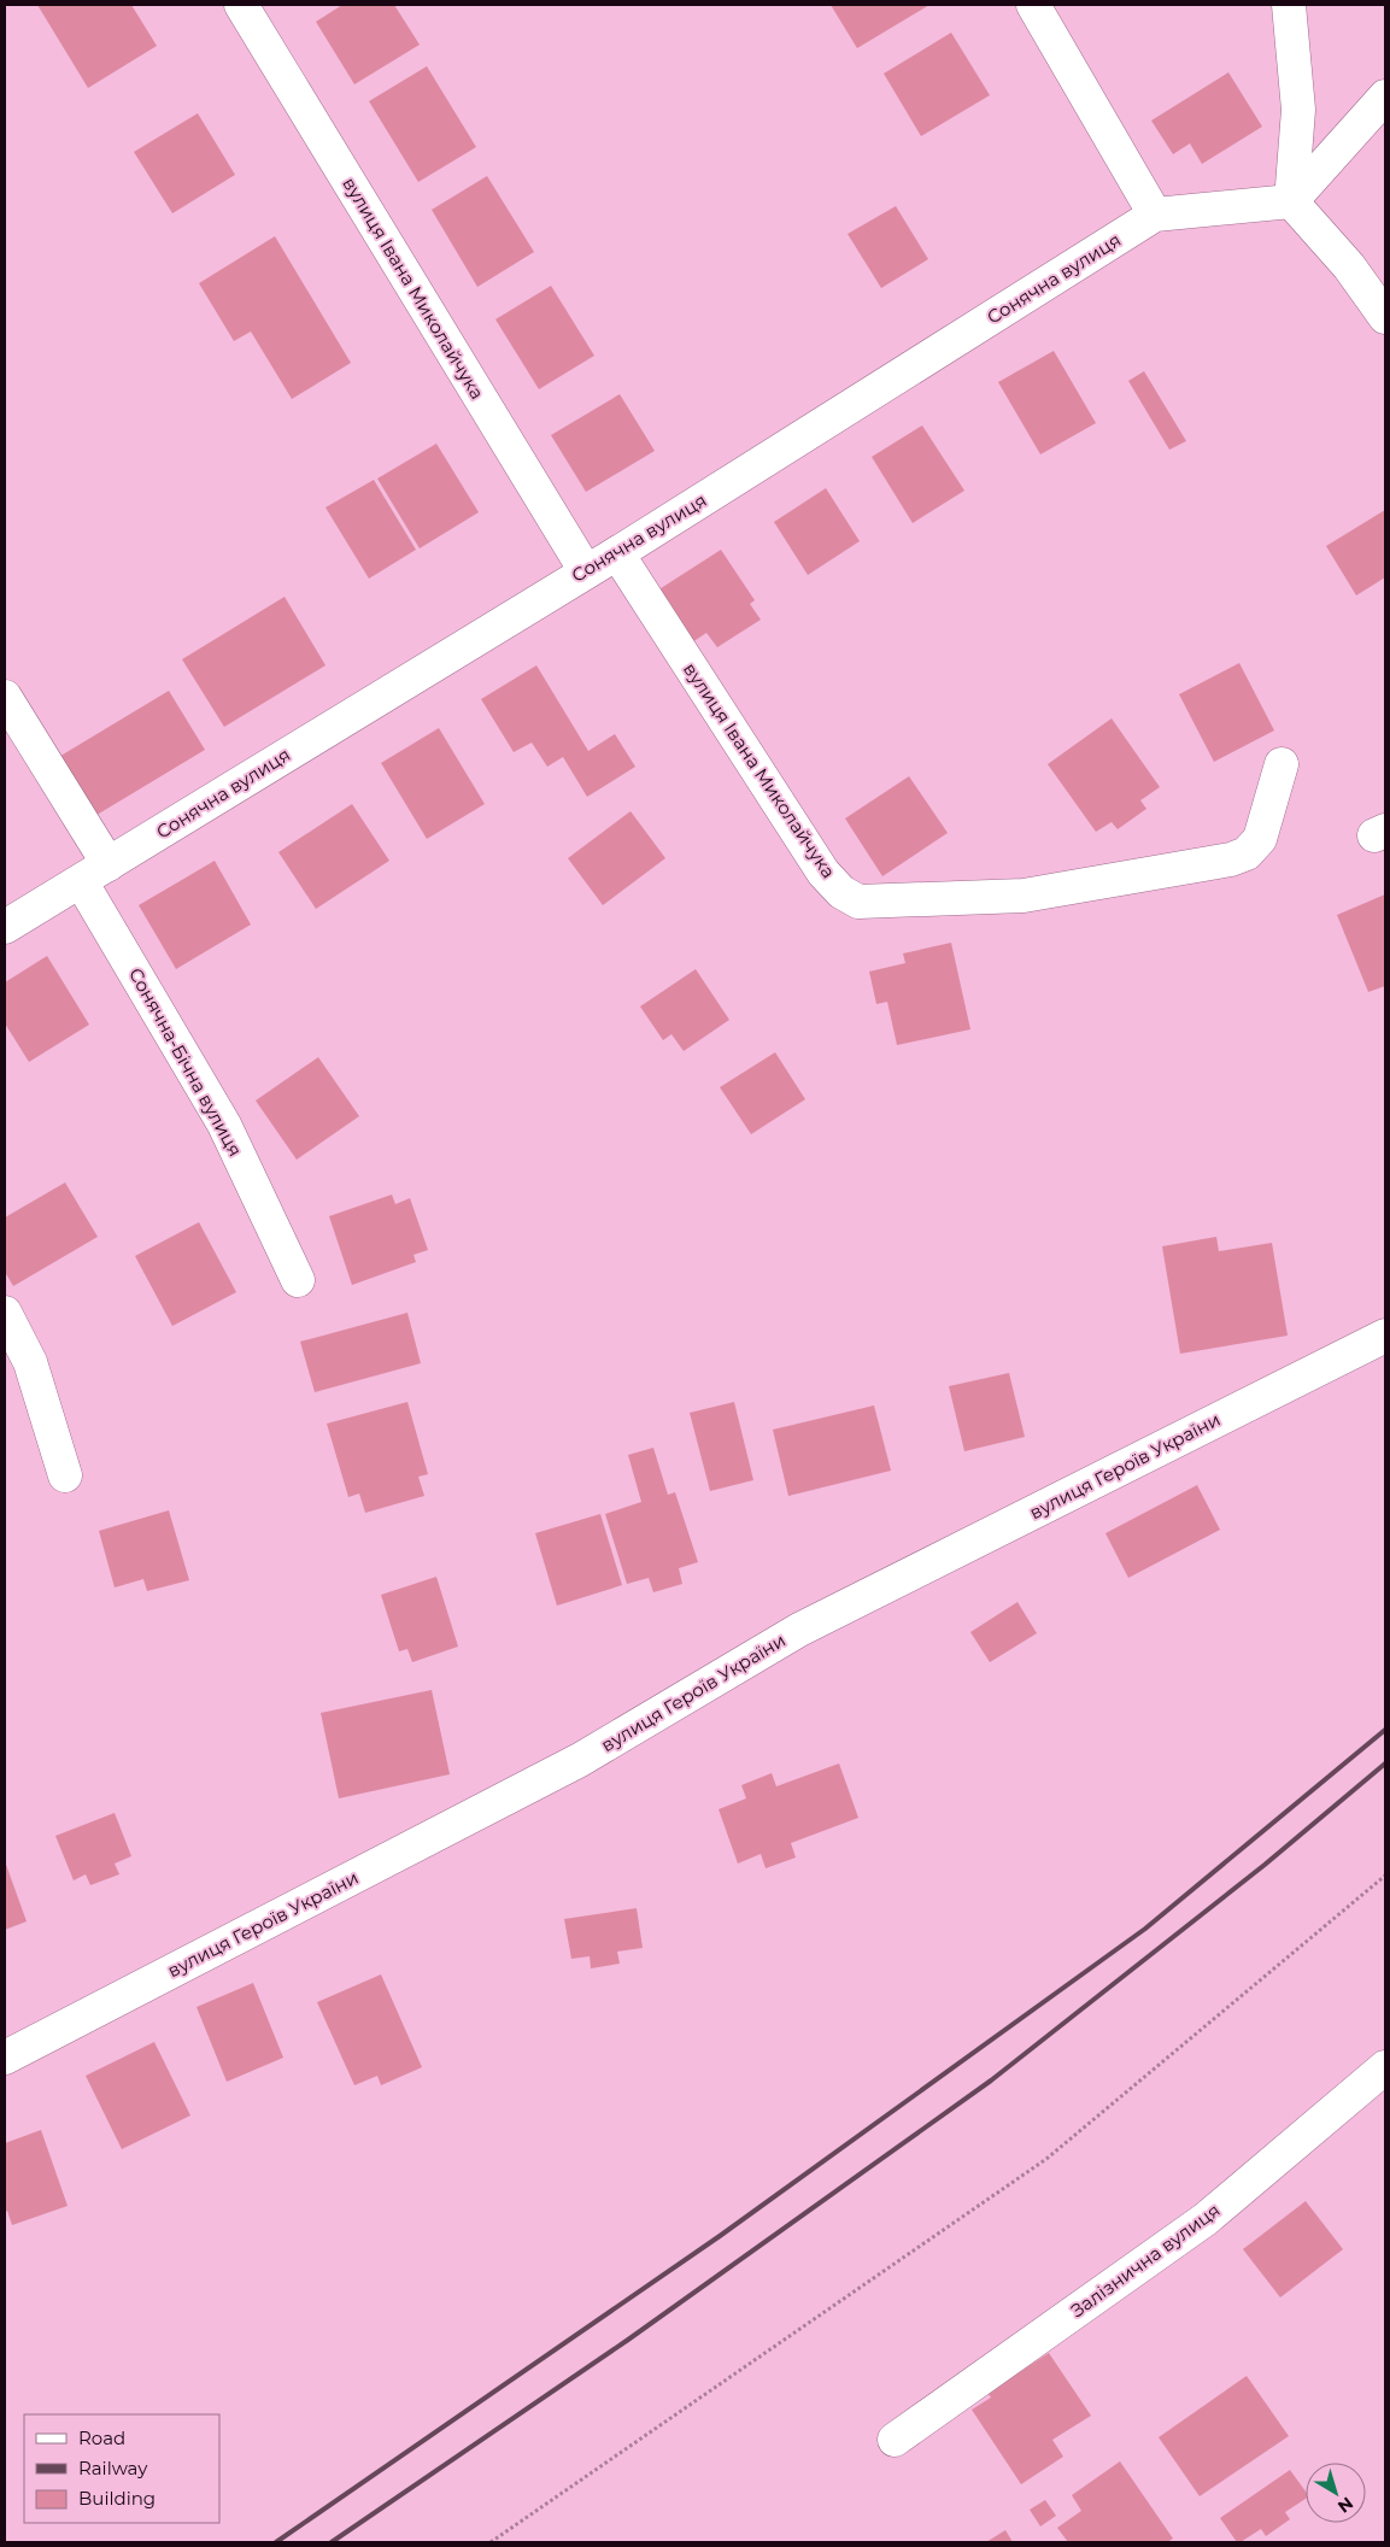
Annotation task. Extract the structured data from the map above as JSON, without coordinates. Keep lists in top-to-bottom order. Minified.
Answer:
{"streets":{"street":["Сонячна вулиця","вулиця Івана Миколайчука","Сонячна-Бічна вулиця","вулиця Героїв України","Залізнична вулиця"]},"crossings":[["Сонячна вулиця","вулиця Івана Миколайчука"],["Сонячна вулиця","Сонячна-Бічна вулиця"]],"legend":["Road","Railway","Building"],"north":"bottom right"}
